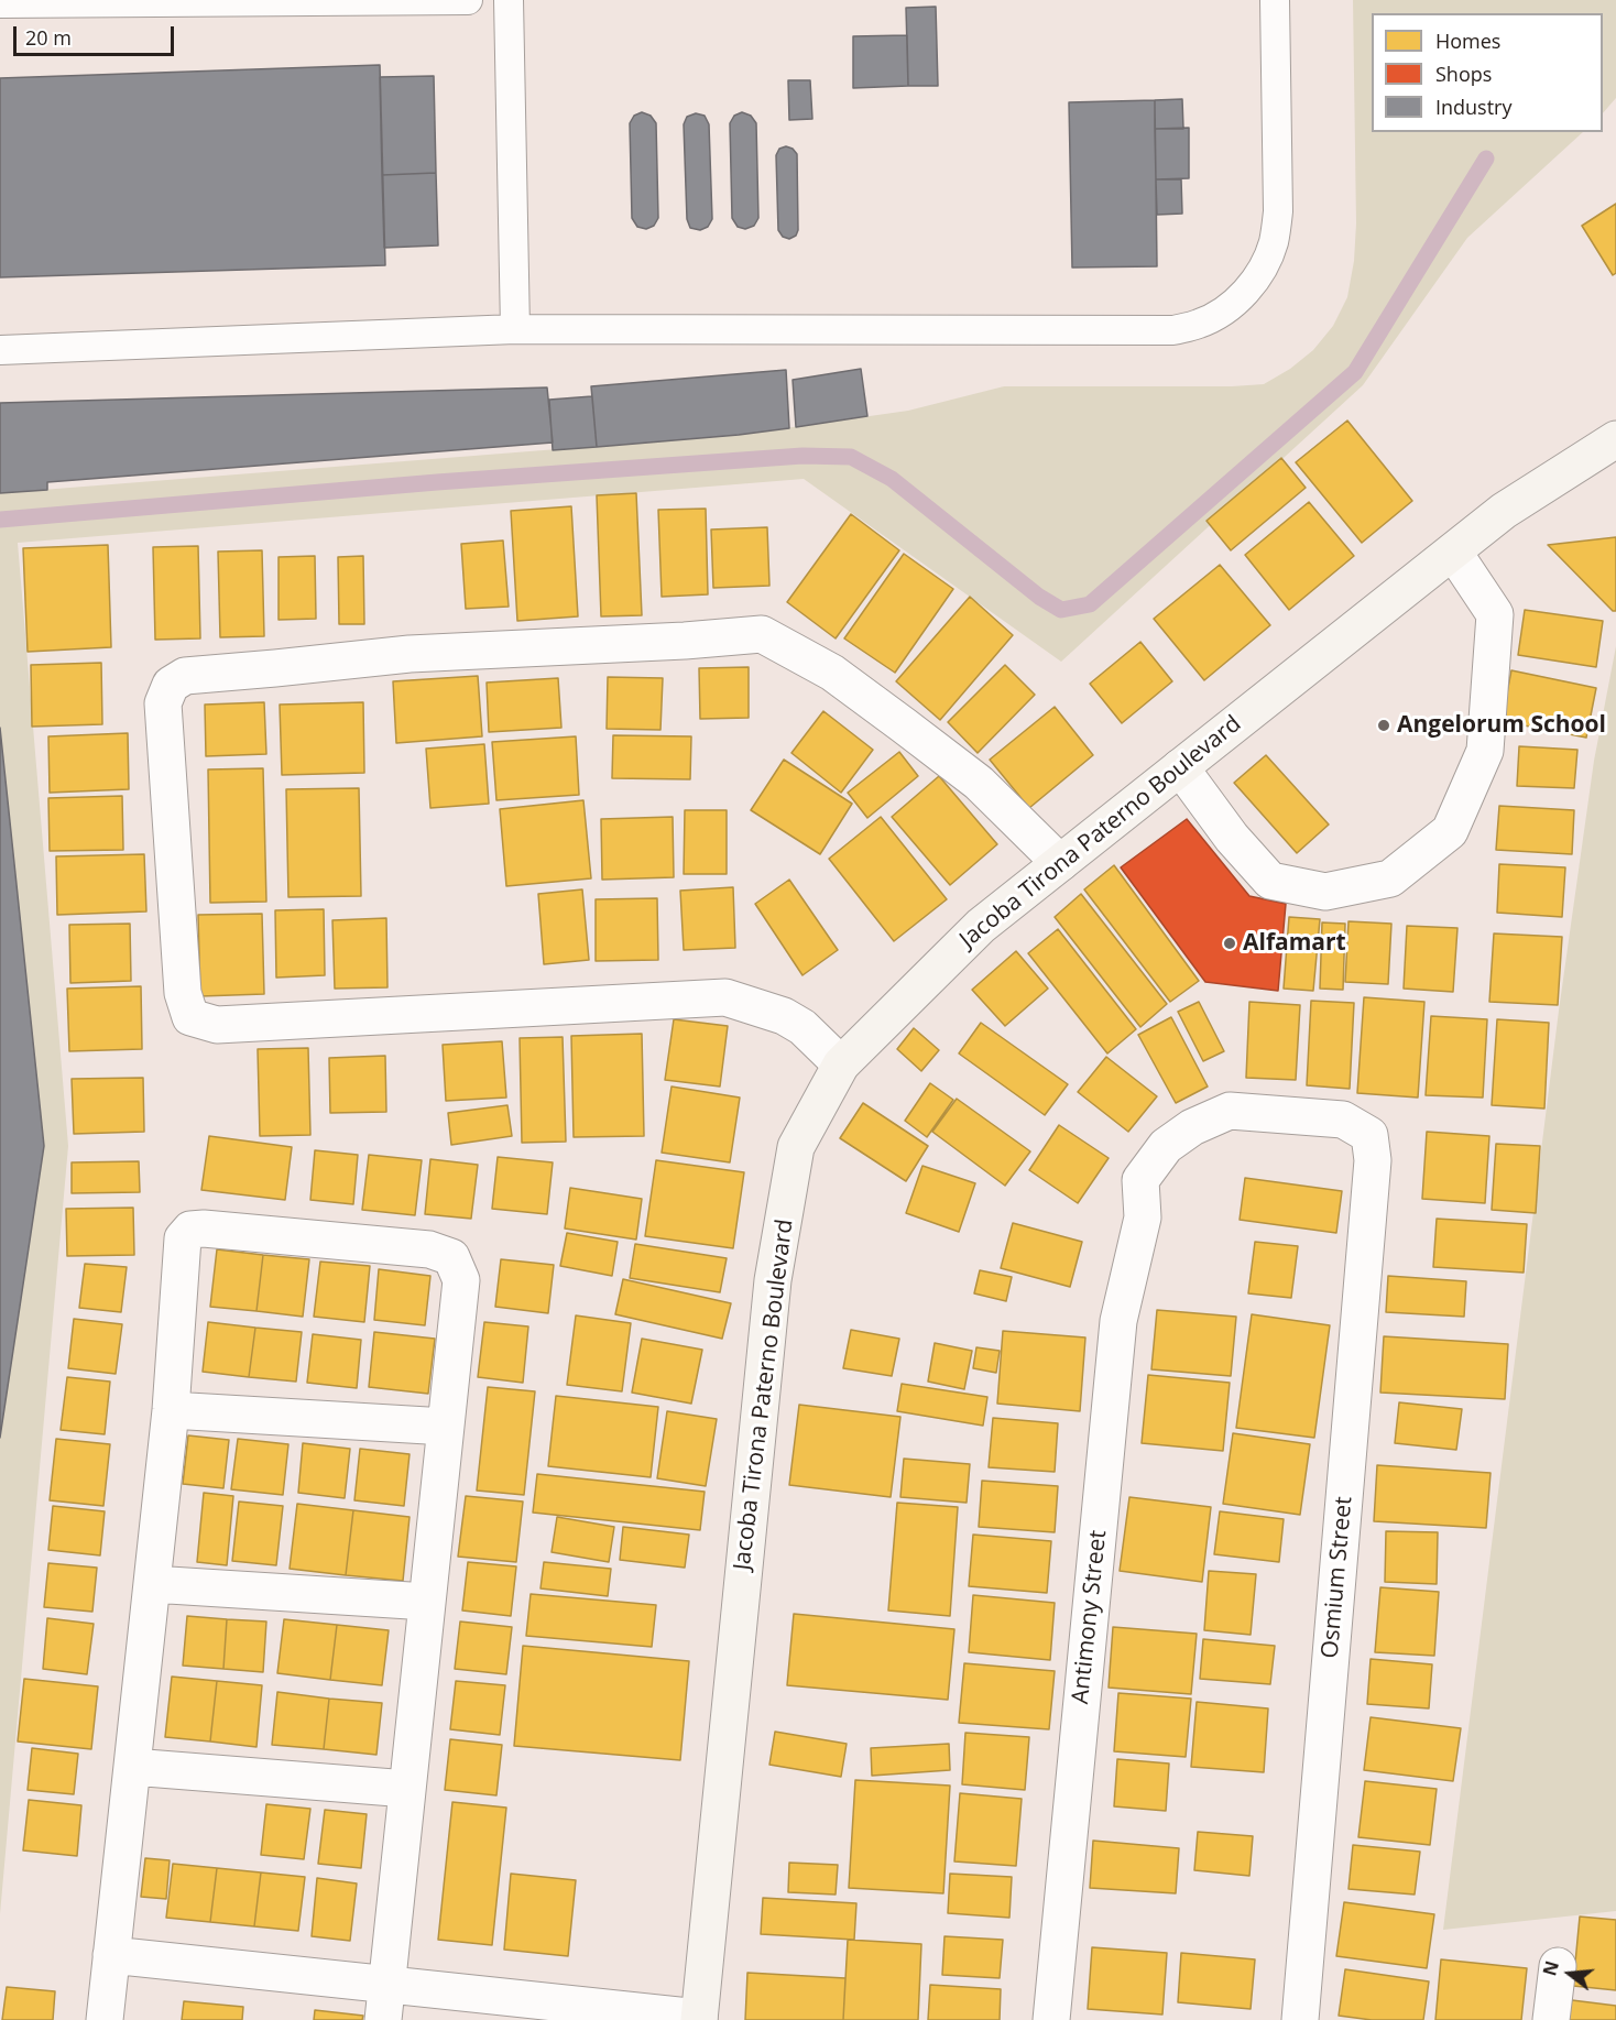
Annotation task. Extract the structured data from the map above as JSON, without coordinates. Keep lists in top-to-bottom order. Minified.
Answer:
{"streets":{"street":["Jacoba Tirona Paterno Boulevard","Osmium Street","Antimony Street"]},"crossings":[["Osmium Street","Antimony Street"]],"places":["Angelorum School","Alfamart"],"legend":["Homes","Shops","Industry"],"scale_bar":"20 m","north":"left"}
